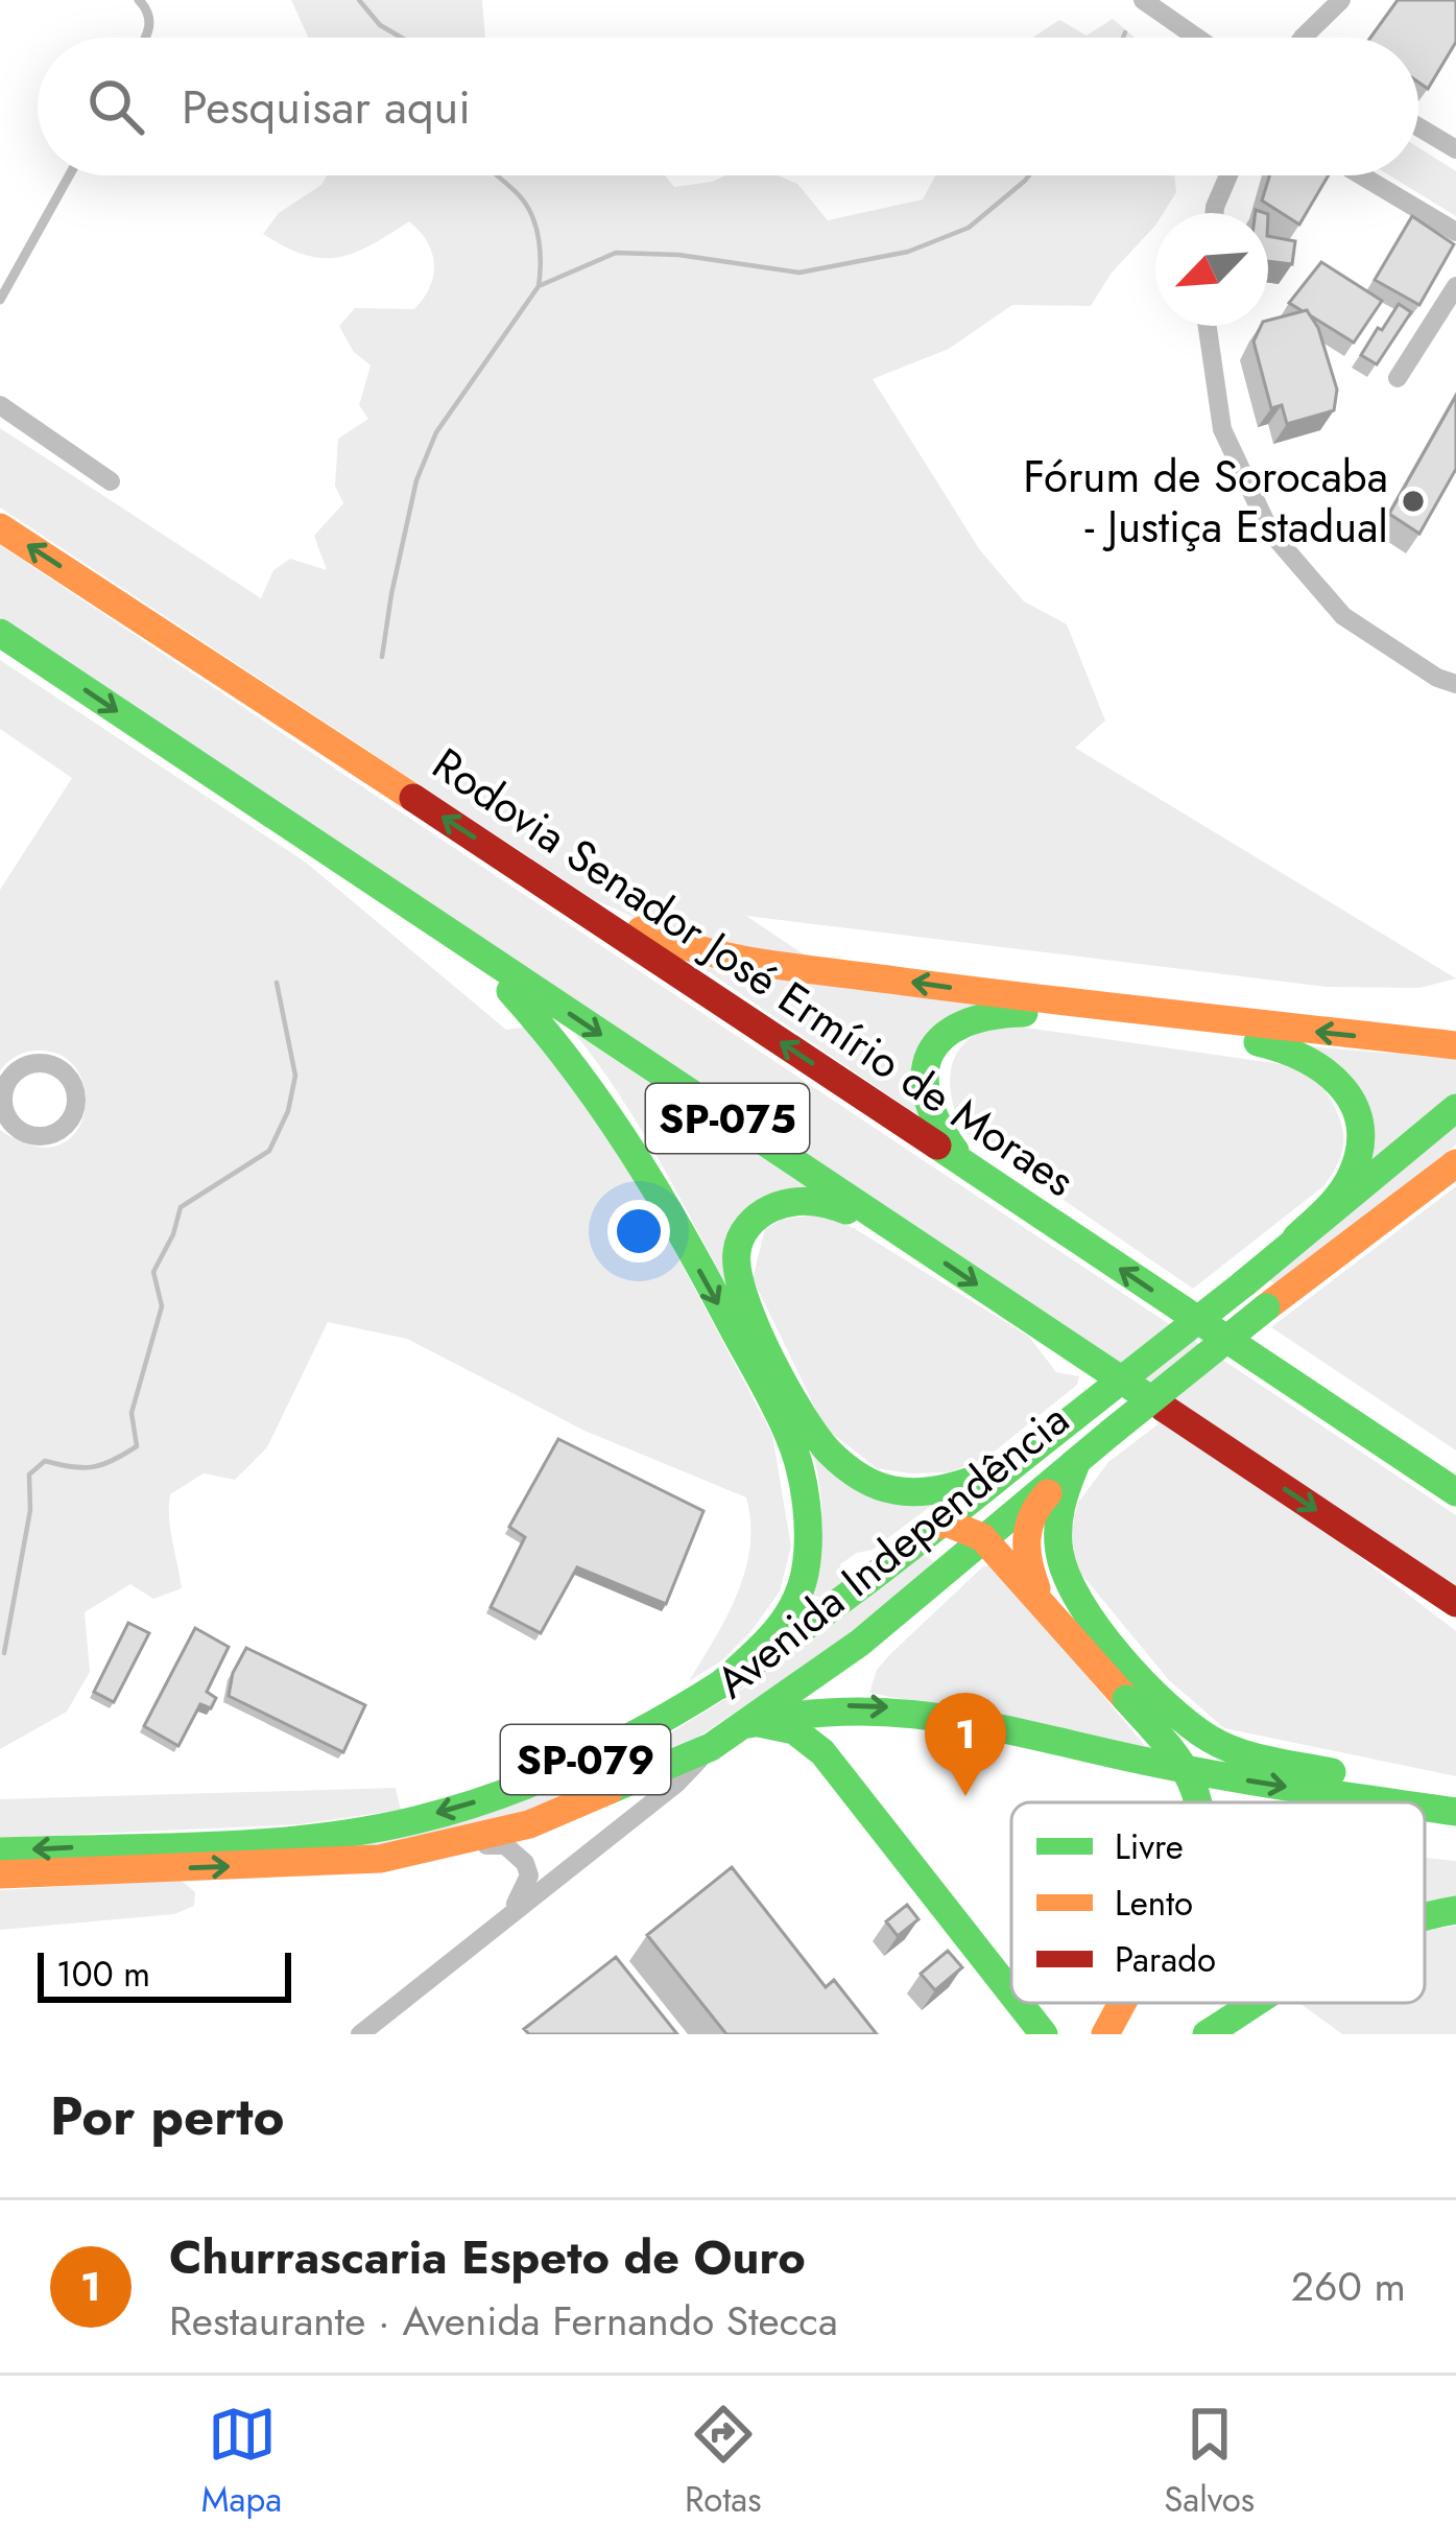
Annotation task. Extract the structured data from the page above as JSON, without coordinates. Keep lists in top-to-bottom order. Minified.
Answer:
{"streets":{"main road":["Rodovia Senador José Ermírio de Moraes","SP-075","Avenida Independência","SP-079"]},"crossings":[["Avenida Independência","SP-079"]],"places":["Fórum de Sorocaba - Justiça Estadual"],"legend":["Livre","Lento","Parado"],"scale_bar":"100 m","north":"bottom left","page":{"search":"Pesquisar aqui","pins":"1","scale":"100 m","heading":"Por perto","list":[{"mark":"1","name":"Churrascaria Espeto de Ouro","note":"Restaurante · Avenida Fernando Stecca","value":"260 m"}],"nav":["Mapa","Rotas","Salvos"]}}
